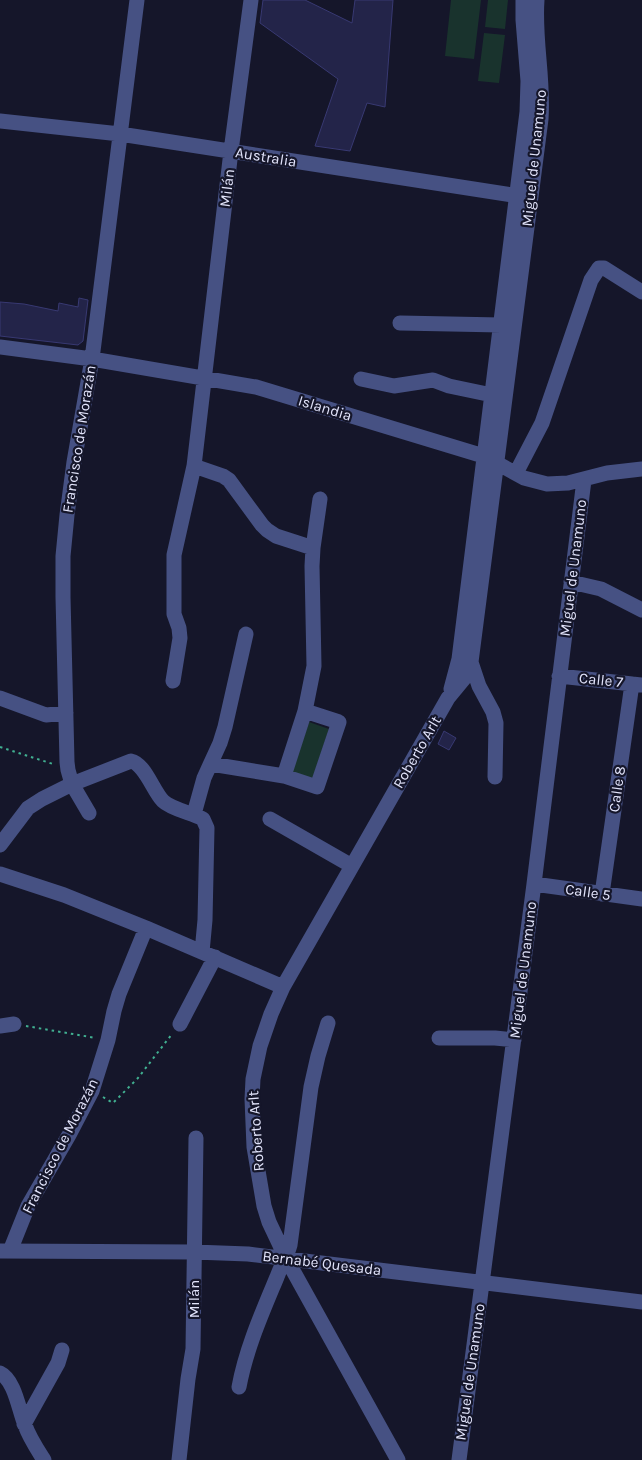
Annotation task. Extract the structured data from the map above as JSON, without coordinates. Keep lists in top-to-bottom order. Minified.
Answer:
{"streets":{"street":["Australia","Miguel de Unamuno","Milán","Islandia","Francisco de Morazán","Calle 7","Roberto Arlt","Calle 8","Calle 5","Bernabé Quesada"]},"crossings":[["Australia","Miguel de Unamuno"],["Australia","Milán"],["Australia","Francisco de Morazán"],["Miguel de Unamuno","Islandia"],["Miguel de Unamuno","Calle 7"],["Miguel de Unamuno","Roberto Arlt"],["Miguel de Unamuno","Calle 5"],["Miguel de Unamuno","Bernabé Quesada"],["Milán","Islandia"],["Milán","Bernabé Quesada"],["Islandia","Francisco de Morazán"],["Islandia","Roberto Arlt"],["Francisco de Morazán","Bernabé Quesada"],["Calle 7","Calle 8"],["Roberto Arlt","Bernabé Quesada"],["Calle 8","Calle 5"]]}
